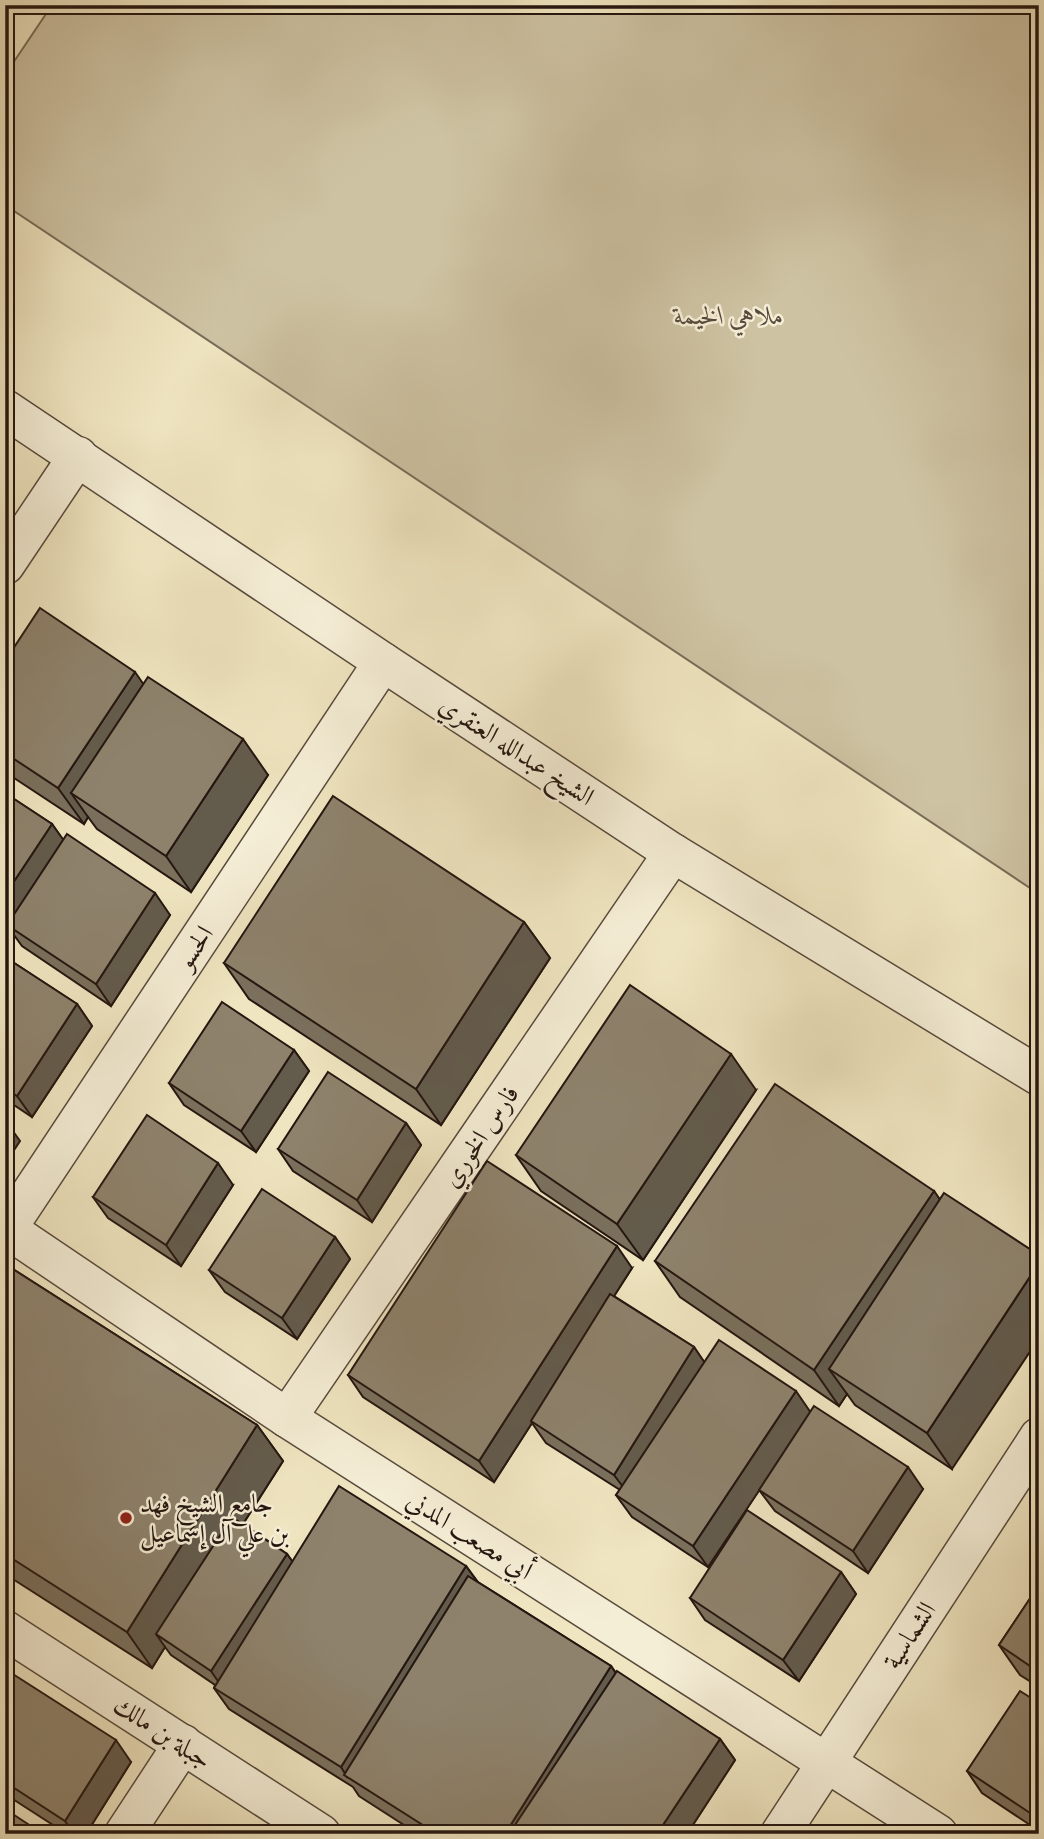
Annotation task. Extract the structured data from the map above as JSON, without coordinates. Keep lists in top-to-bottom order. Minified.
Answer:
{"streets":{"street":["الشيخ عبدالله العنقري","الحسو","فارس الخوري","أبي مصعب المدني","الشماسية","جبلة بن مالك"]},"crossings":[["الشيخ عبدالله العنقري","الحسو"],["الشيخ عبدالله العنقري","فارس الخوري"],["الحسو","أبي مصعب المدني"],["فارس الخوري","أبي مصعب المدني"],["أبي مصعب المدني","الشماسية"]],"parks":["ملاهي الخيمة"],"places":["جامع الشيخ فهد بن علي آل إسماعيل"]}
